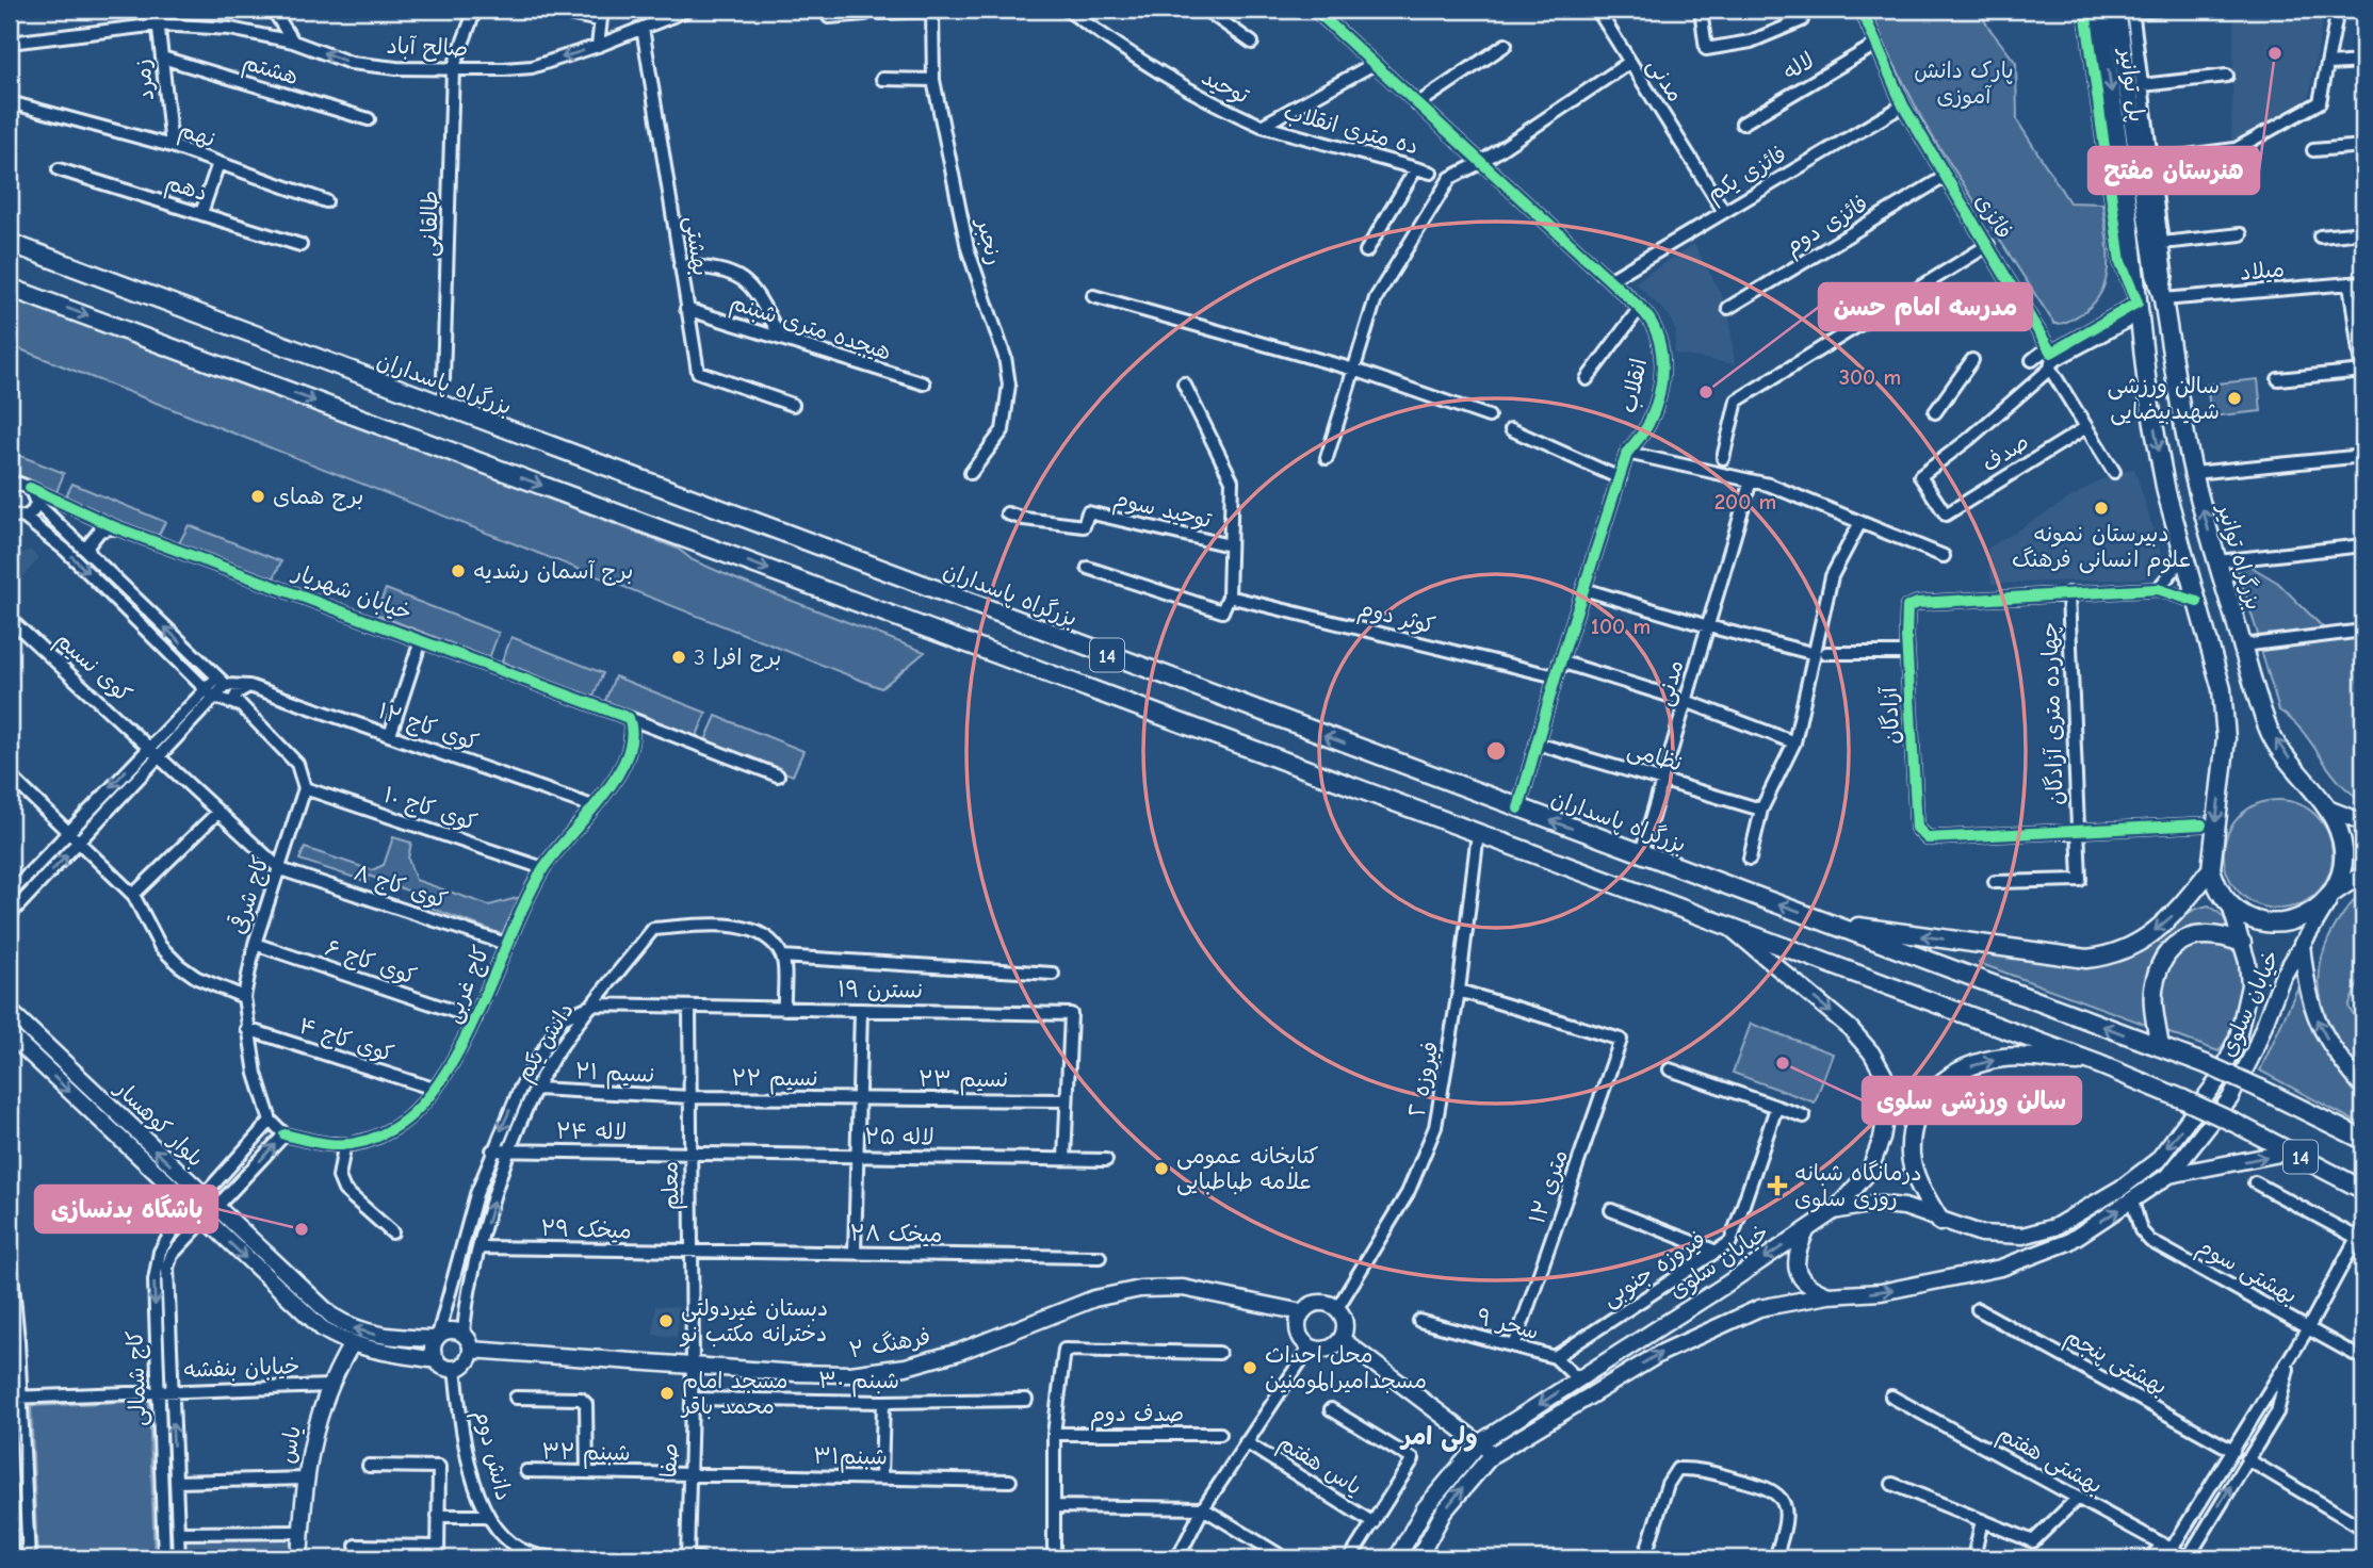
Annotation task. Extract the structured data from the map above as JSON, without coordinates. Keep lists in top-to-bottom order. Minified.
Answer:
{"streets":{"highway":["پل توانیر","بزرگراه پاسداران","بزرگراه توانیر","14"],"main road":["خیابان سلوی","بلوار کوهسار","فرهنگ ۲","یاس"],"street":["صالح آباد","لاله","هشتم","زمرد","مدنی","توحید","ده متری انقلاب","نهم","فائزی یکم","دهم","فائزی","طالقانی","فائزی دوم","رنجبر","بهشتی","میلاد","هیجده متری شبنم","انقلاب","صدف","توحید سوم","خیابان شهریار","کوثر دوم","کوی نسیم","چهارده متری آزادگان","آزادگان","کوی کاج ۱۲","نظامی","کوی کاج ۱۰","کوی کاج ۸","کاج شرقی","کوی کاج ۶","کاج غربی","نسترن ۱۹","کوی کاج ۴","دانش یکم","نسیم ۲۱","نسیم ۲۲","نسیم ۲۳","فیروزه ٢","لاله ۲۴","لاله ۲۵","معلم","۱۲ متری","میخک ۲۹","میخک ۲۸","فیروزه جنوبی","بهشتی سوم","سحر ۹","بهشتی پنجم","خیابان بنفشه","کاج شمالی","شبنم ۳۰","صدف دوم","شبنم ۳۲","دانش دوم","شبنم۳۱","بهشتی هفتم","صفا","یاس هفتم"]},"crossings":[["صالح آباد","زمرد"],["صالح آباد","طالقانی"],["صالح آباد","بهشتی"],["لاله","فائزی"],["هشتم","زمرد"],["زمرد","نهم"],["مدنی","فائزی یکم"],["مدنی","بزرگراه پاسداران"],["مدنی","نظامی"],["پل توانیر","بزرگراه توانیر"],["توحید","ده متری انقلاب"],["توحید","انقلاب"],["فائزی یکم","فائزی"],["فائزی یکم","انقلاب"],["فائزی","فائزی دوم"],["فائزی","صدف"],["بهشتی","هیجده متری شبنم"],["میلاد","بزرگراه توانیر"],["بزرگراه پاسداران","انقلاب"],["انقلاب","کوثر دوم"],["انقلاب","نظامی"],["بزرگراه توانیر","خیابان سلوی"],["خیابان شهریار","کاج غربی"],["14","فیروزه ٢"],["کوی نسیم","کوی کاج ۸"],["کوی نسیم","کاج شرقی"],["چهارده متری آزادگان","آزادگان"],["کوی کاج ۱۲","کاج غربی"],["کوی کاج ۱۰","کاج شرقی"],["کوی کاج ۱۰","کاج غربی"],["کوی کاج ۸","کاج شرقی"],["کوی کاج ۸","کاج غربی"],["کاج شرقی","کوی کاج ۶"],["کاج شرقی","کوی کاج ۴"],["کوی کاج ۶","کاج غربی"],["کاج غربی","کوی کاج ۴"],["نسترن ۱۹","دانش یکم"],["نسترن ۱۹","نسیم ۲۳"],["نسترن ۱۹","معلم"],["خیابان سلوی","بهشتی سوم"],["خیابان سلوی","سحر ۹"],["دانش یکم","نسیم ۲۱"],["دانش یکم","بلوار کوهسار"],["دانش یکم","لاله ۲۴"],["دانش یکم","میخک ۲۹"],["دانش یکم","فرهنگ ۲"],["دانش یکم","دانش دوم"],["نسیم ۲۱","نسیم ۲۲"],["نسیم ۲۱","معلم"],["نسیم ۲۲","نسیم ۲۳"],["نسیم ۲۲","معلم"],["فیروزه ٢","۱۲ متری"],["فیروزه ٢","فرهنگ ۲"],["بلوار کوهسار","فرهنگ ۲"],["بلوار کوهسار","کاج شمالی"],["بلوار کوهسار","یاس"],["بلوار کوهسار","دانش دوم"],["لاله ۲۴","لاله ۲۵"],["لاله ۲۴","معلم"],["لاله ۲۵","معلم"],["معلم","میخک ۲۹"],["معلم","میخک ۲۸"],["معلم","فرهنگ ۲"],["معلم","صفا"],["۱۲ متری","سحر ۹"],["میخک ۲۹","میخک ۲۸"],["فیروزه جنوبی","سحر ۹"],["فرهنگ ۲","دانش دوم"],["فرهنگ ۲","صفا"],["خیابان بنفشه","کاج شمالی"],["خیابان بنفشه","یاس"],["شبنم ۳۰","صفا"],["شبنم ۳۲","شبنم۳۱"],["شبنم ۳۲","صفا"],["دانش دوم","صفا"],["شبنم۳۱","صفا"]],"one_way":["صالح آباد"],"districts":["ولی امر"],"parks":["پارک دانش آموزی"],"places":{"other":["هنرستان مفتح","مدرسه امام حسن","سالن ورزشی شهیدبیضایی","برج همای","دبیرستان نمونه علوم انسانی فرهنگ","برج آسمان رشدیه","برج افرا 3","سالن ورزشی سلوی","کتابخانه عمومی علامه طباطبایی","باشگاه بدنسازی","دبستان غیردولتی دخترانه مکتب نو","محل احداث مسجدامیرالمومنین","مسجد امام محمد باقر"],"health":["درمانگاه شبانه روزی سلوی"]},"rings":["300 m","200 m","100 m"]}
